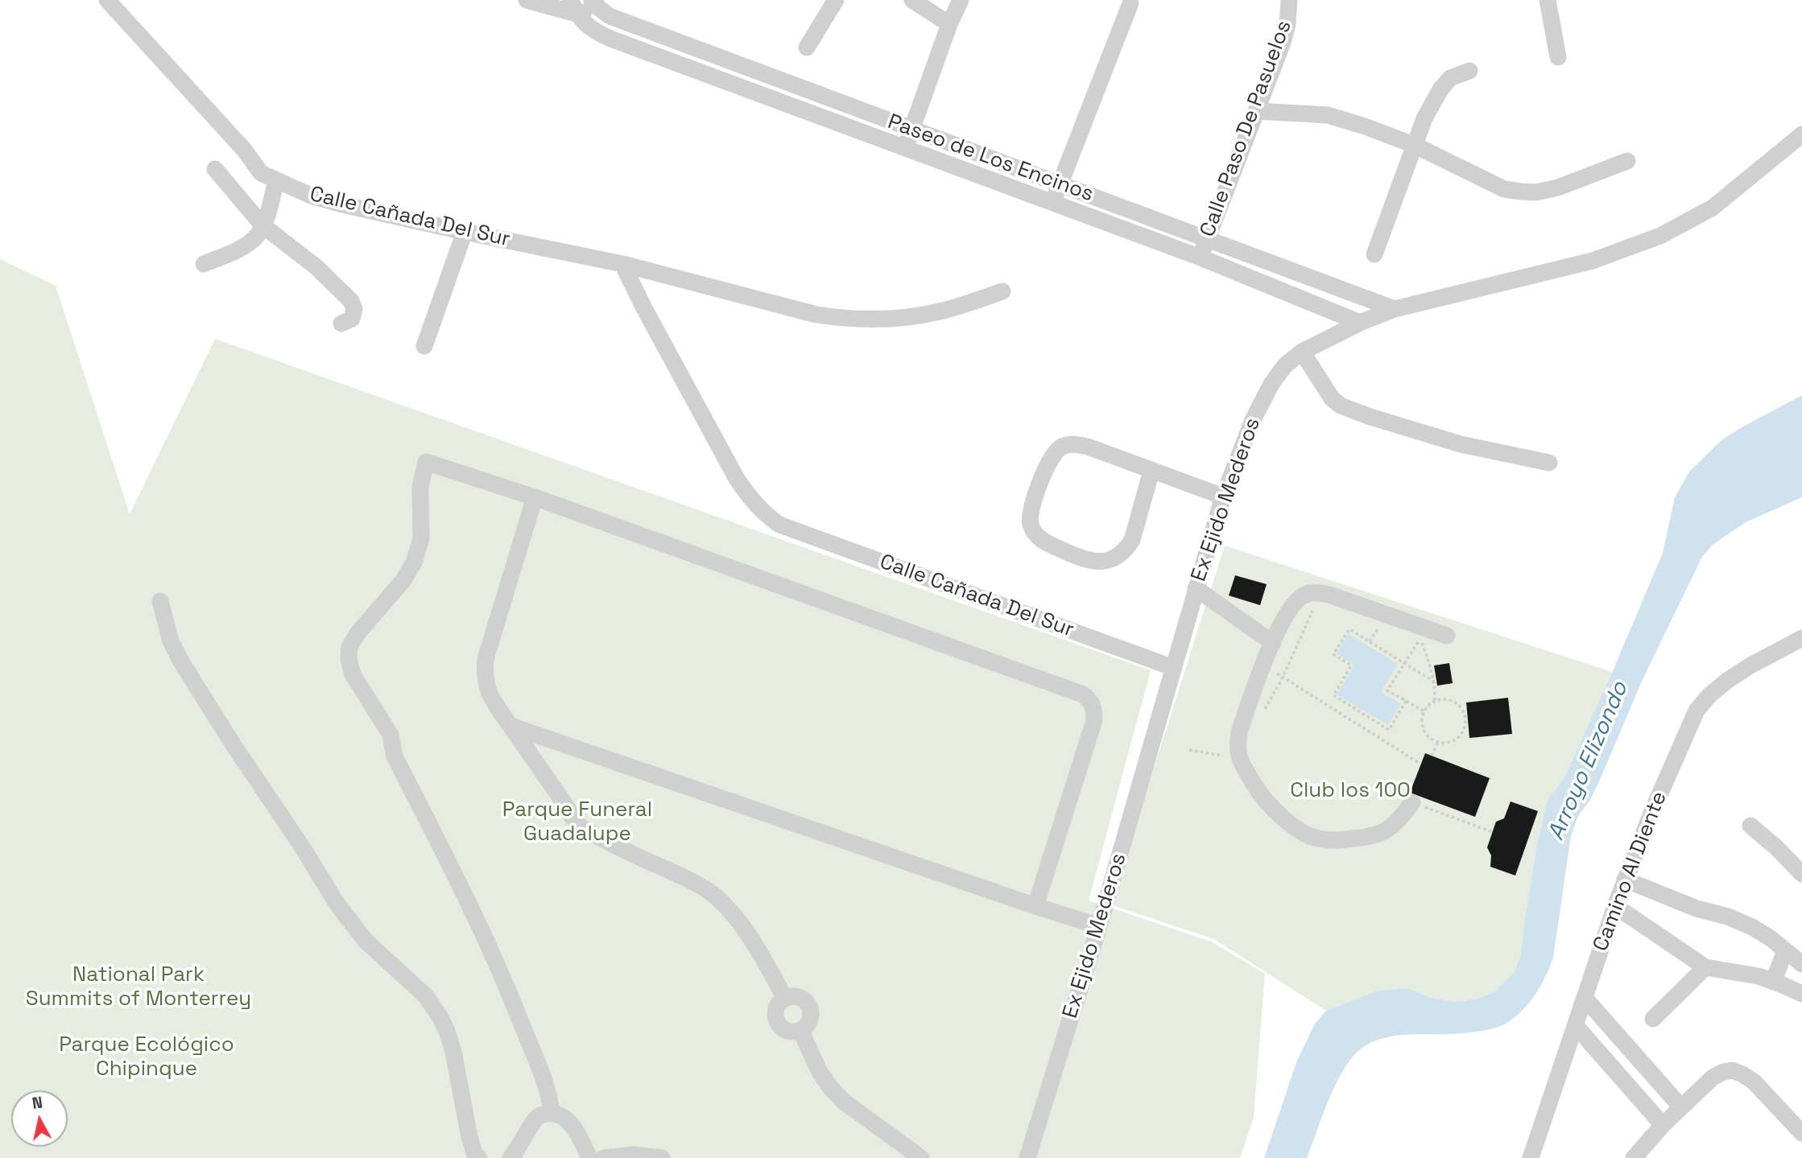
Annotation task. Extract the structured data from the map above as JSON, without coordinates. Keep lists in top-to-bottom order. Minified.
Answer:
{"streets":{"street":["Calle Paso De Pasuelos","Paseo de Los Encinos","Calle Cañada Del Sur","Ex Ejido Mederos","Camino Al Diente"]},"crossings":[["Calle Paso De Pasuelos","Paseo de Los Encinos"],["Paseo de Los Encinos","Ex Ejido Mederos"],["Calle Cañada Del Sur","Ex Ejido Mederos"]],"water":["Arroyo Elizondo"],"parks":["Club los 100","Parque Funeral Guadalupe","National Park Summits of Monterrey","Parque Ecológico Chipinque"],"north":"top"}
